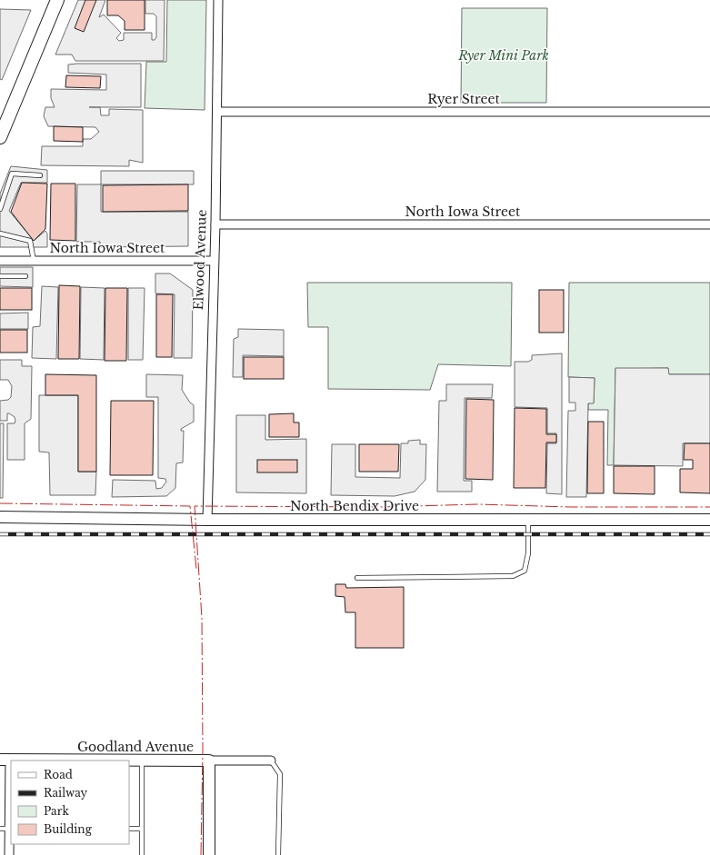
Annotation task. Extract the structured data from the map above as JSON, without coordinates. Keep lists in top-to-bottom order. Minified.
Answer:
{"streets":{"street":["Ryer Street","North Iowa Street","Elwood Avenue","North Bendix Drive","Goodland Avenue"]},"crossings":[["Ryer Street","Elwood Avenue"],["North Iowa Street","Elwood Avenue"],["Elwood Avenue","North Bendix Drive"]],"parks":["Ryer Mini Park"],"legend":["Road","Railway","Park","Building"]}
